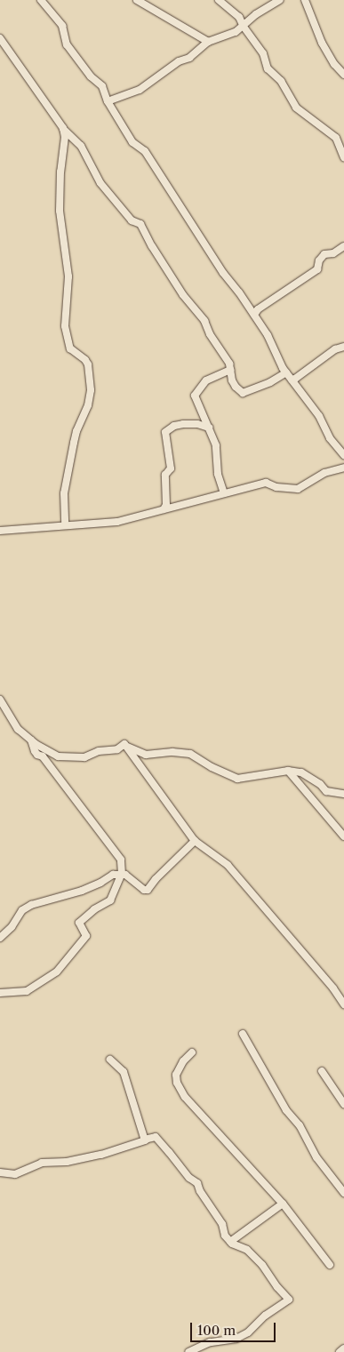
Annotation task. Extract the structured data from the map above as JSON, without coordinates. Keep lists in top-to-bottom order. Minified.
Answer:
{"scale_bar":"100 m"}
